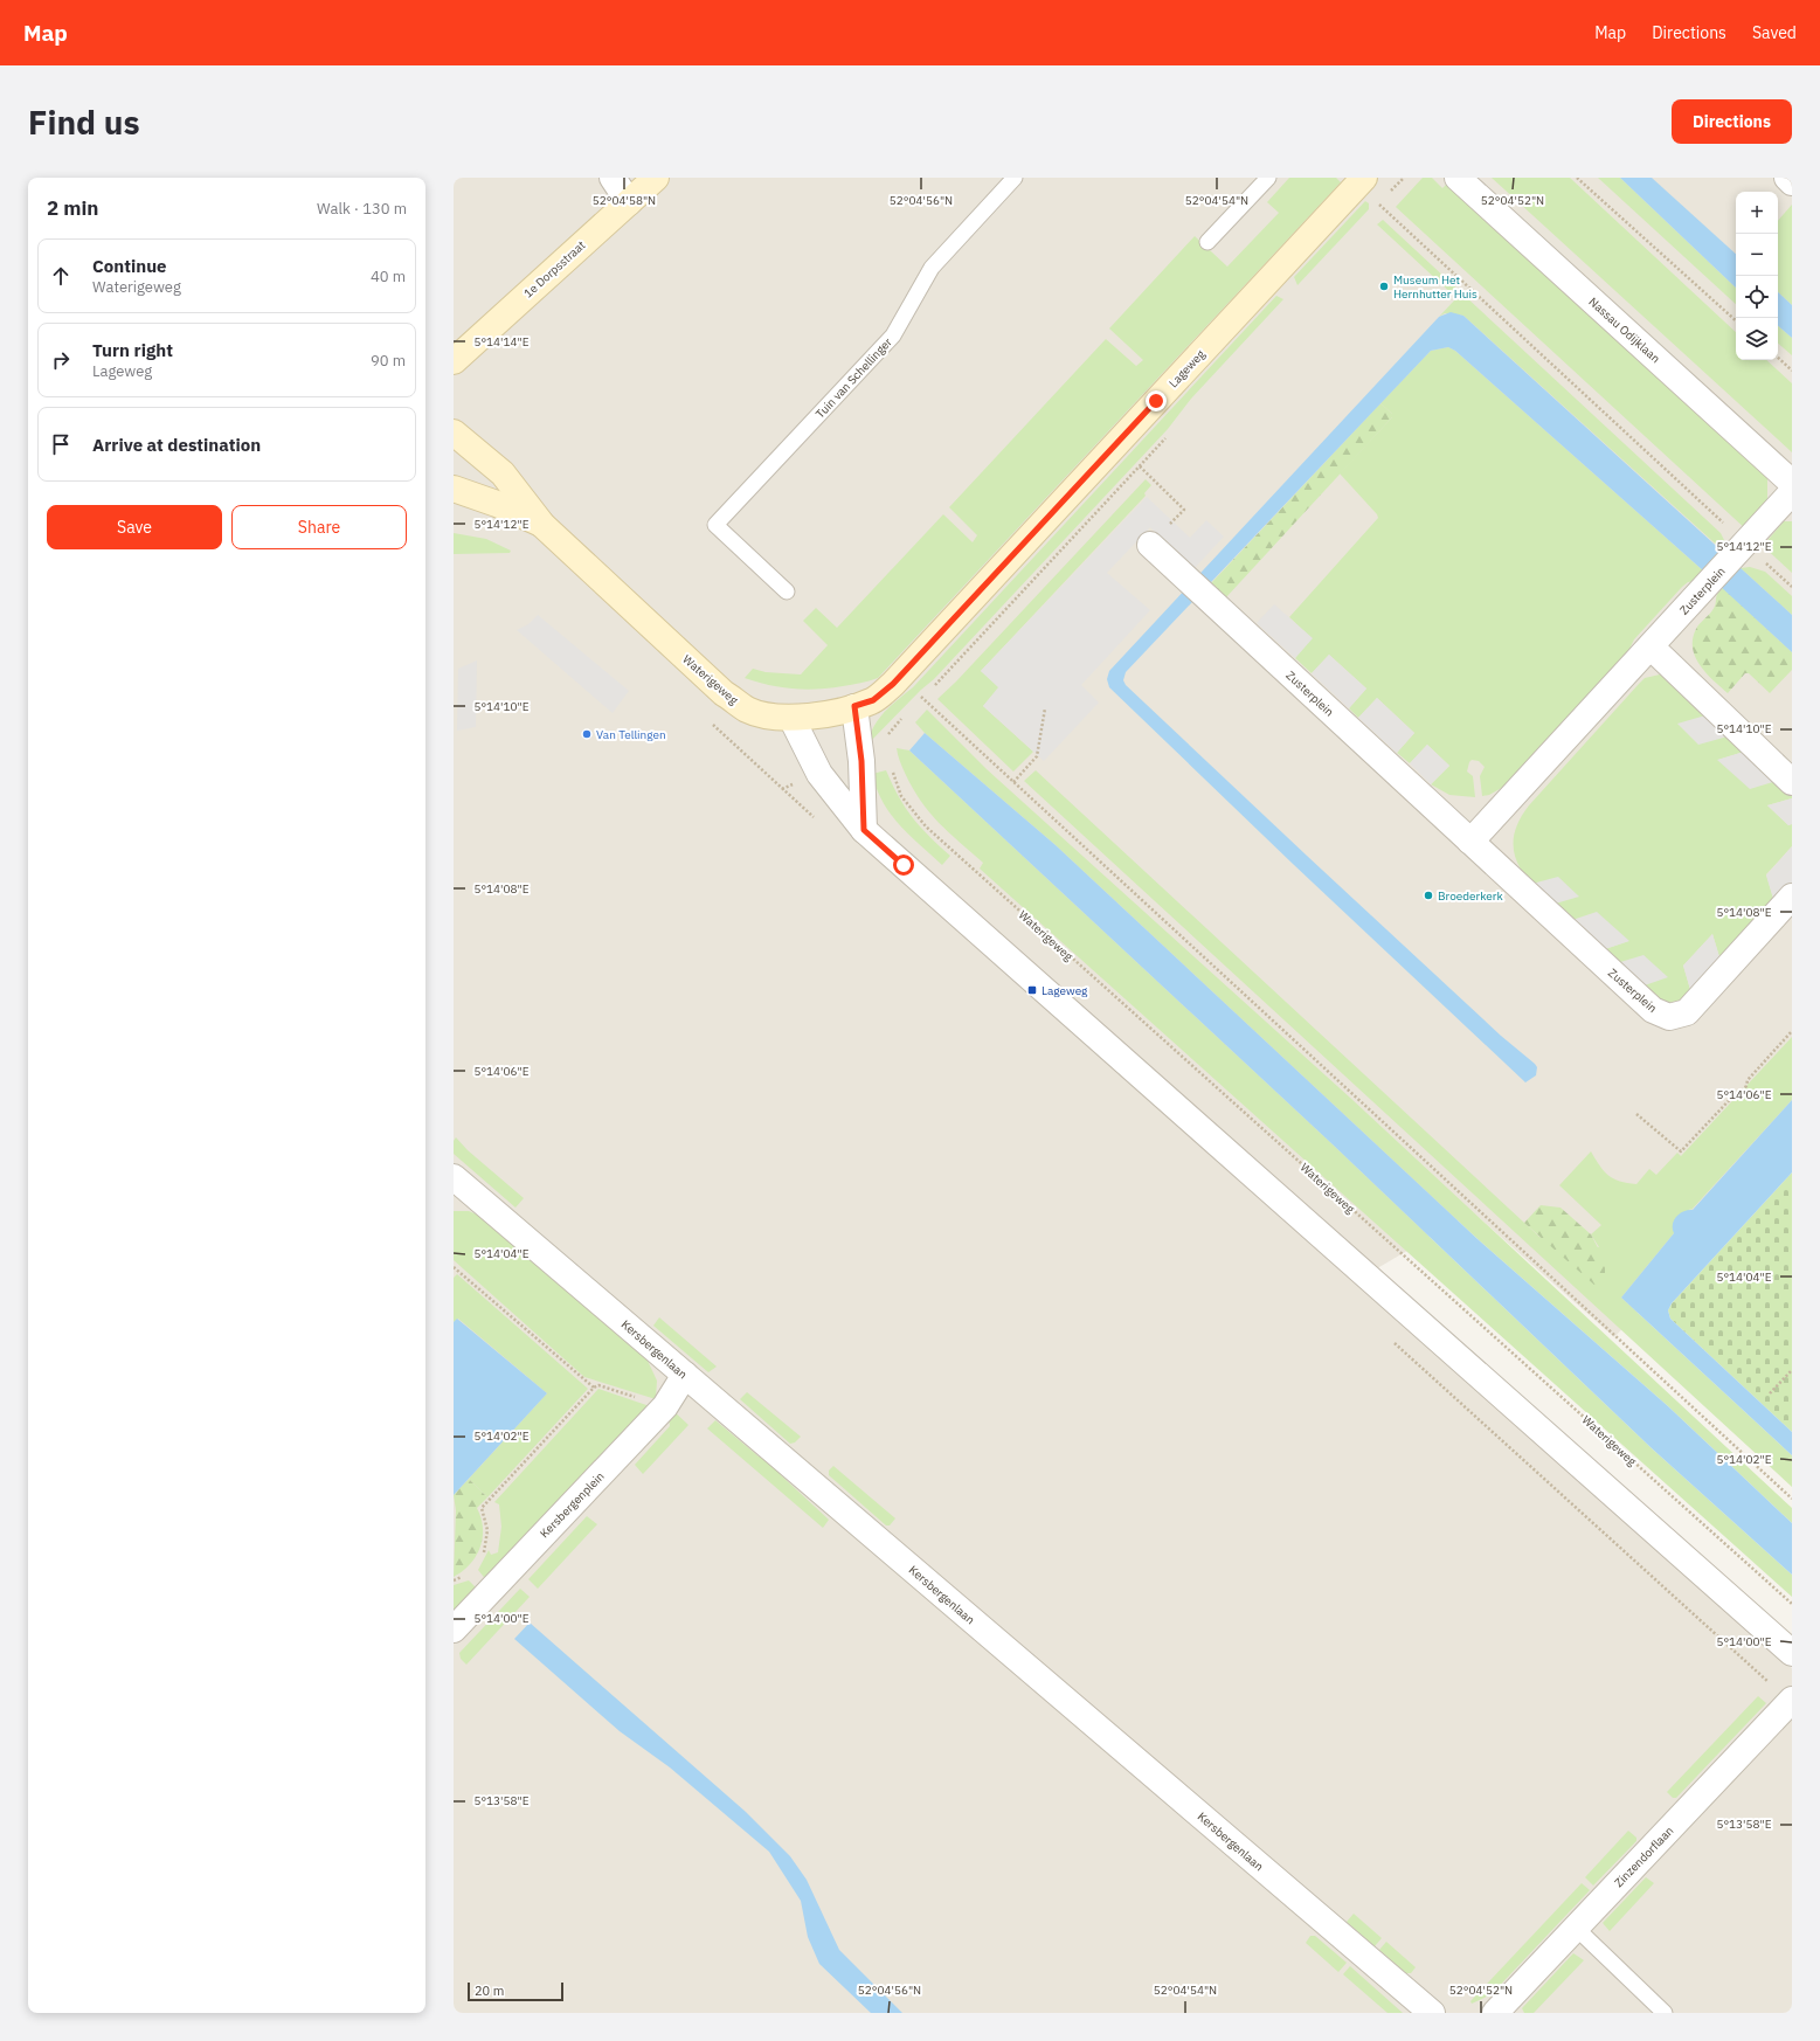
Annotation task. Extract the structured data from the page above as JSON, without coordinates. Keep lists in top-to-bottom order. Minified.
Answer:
{"streets":{"main road":["1e Dorpsstraat","Lageweg","Waterigeweg"],"street":["Nassau Odijklaan","Zusterplein","Kersbergenlaan","Kersbergenplein","Zinzendorflaan"],"lane":["Tuin van Schellinger"]},"crossings":[["Lageweg","Waterigeweg"],["Kersbergenlaan","Kersbergenplein"]],"places":{"other":["Museum Het Hernhutter Huis","Van Tellingen","Broederkerk"],"transit":["Lageweg"]},"scale_bar":"20 m","page":{"header":"Map","nav":["Map","Directions","Saved"],"buttons":["Directions",["Save","Share"]],"title":"Find us","heading":["2 min","Walk · 130 m"],"map_buttons":["+","−"],"list":[["Continue","Waterigeweg","40 m"],["Turn right","Lageweg","90 m"],"Arrive at destination"],"scale":"20 m"},"coordinates":["52°04'58\"N","52°04'56\"N","52°04'54\"N","52°04'52\"N","5°14'14\"E","5°14'12\"E","5°14'10\"E","5°14'08\"E","5°14'06\"E","5°14'04\"E","5°14'02\"E","5°14'00\"E","5°13'58\"E"]}
